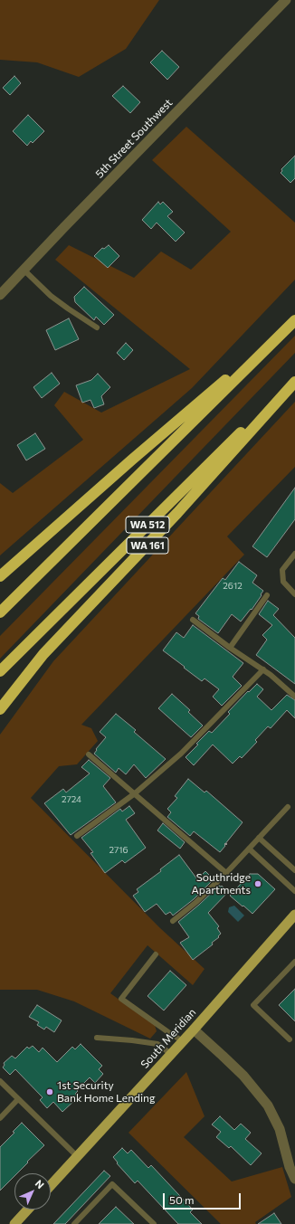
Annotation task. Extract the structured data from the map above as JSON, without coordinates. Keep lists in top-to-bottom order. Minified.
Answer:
{"streets":{"highway":["WA 512","WA 161"],"main road":["South Meridian"],"street":["5th Street Southwest"]},"places":["Southridge Apartments","1st Security Bank Home Lending"],"house_numbers":["2612","2724","2716"],"scale_bar":"50 m","north":"top right"}
